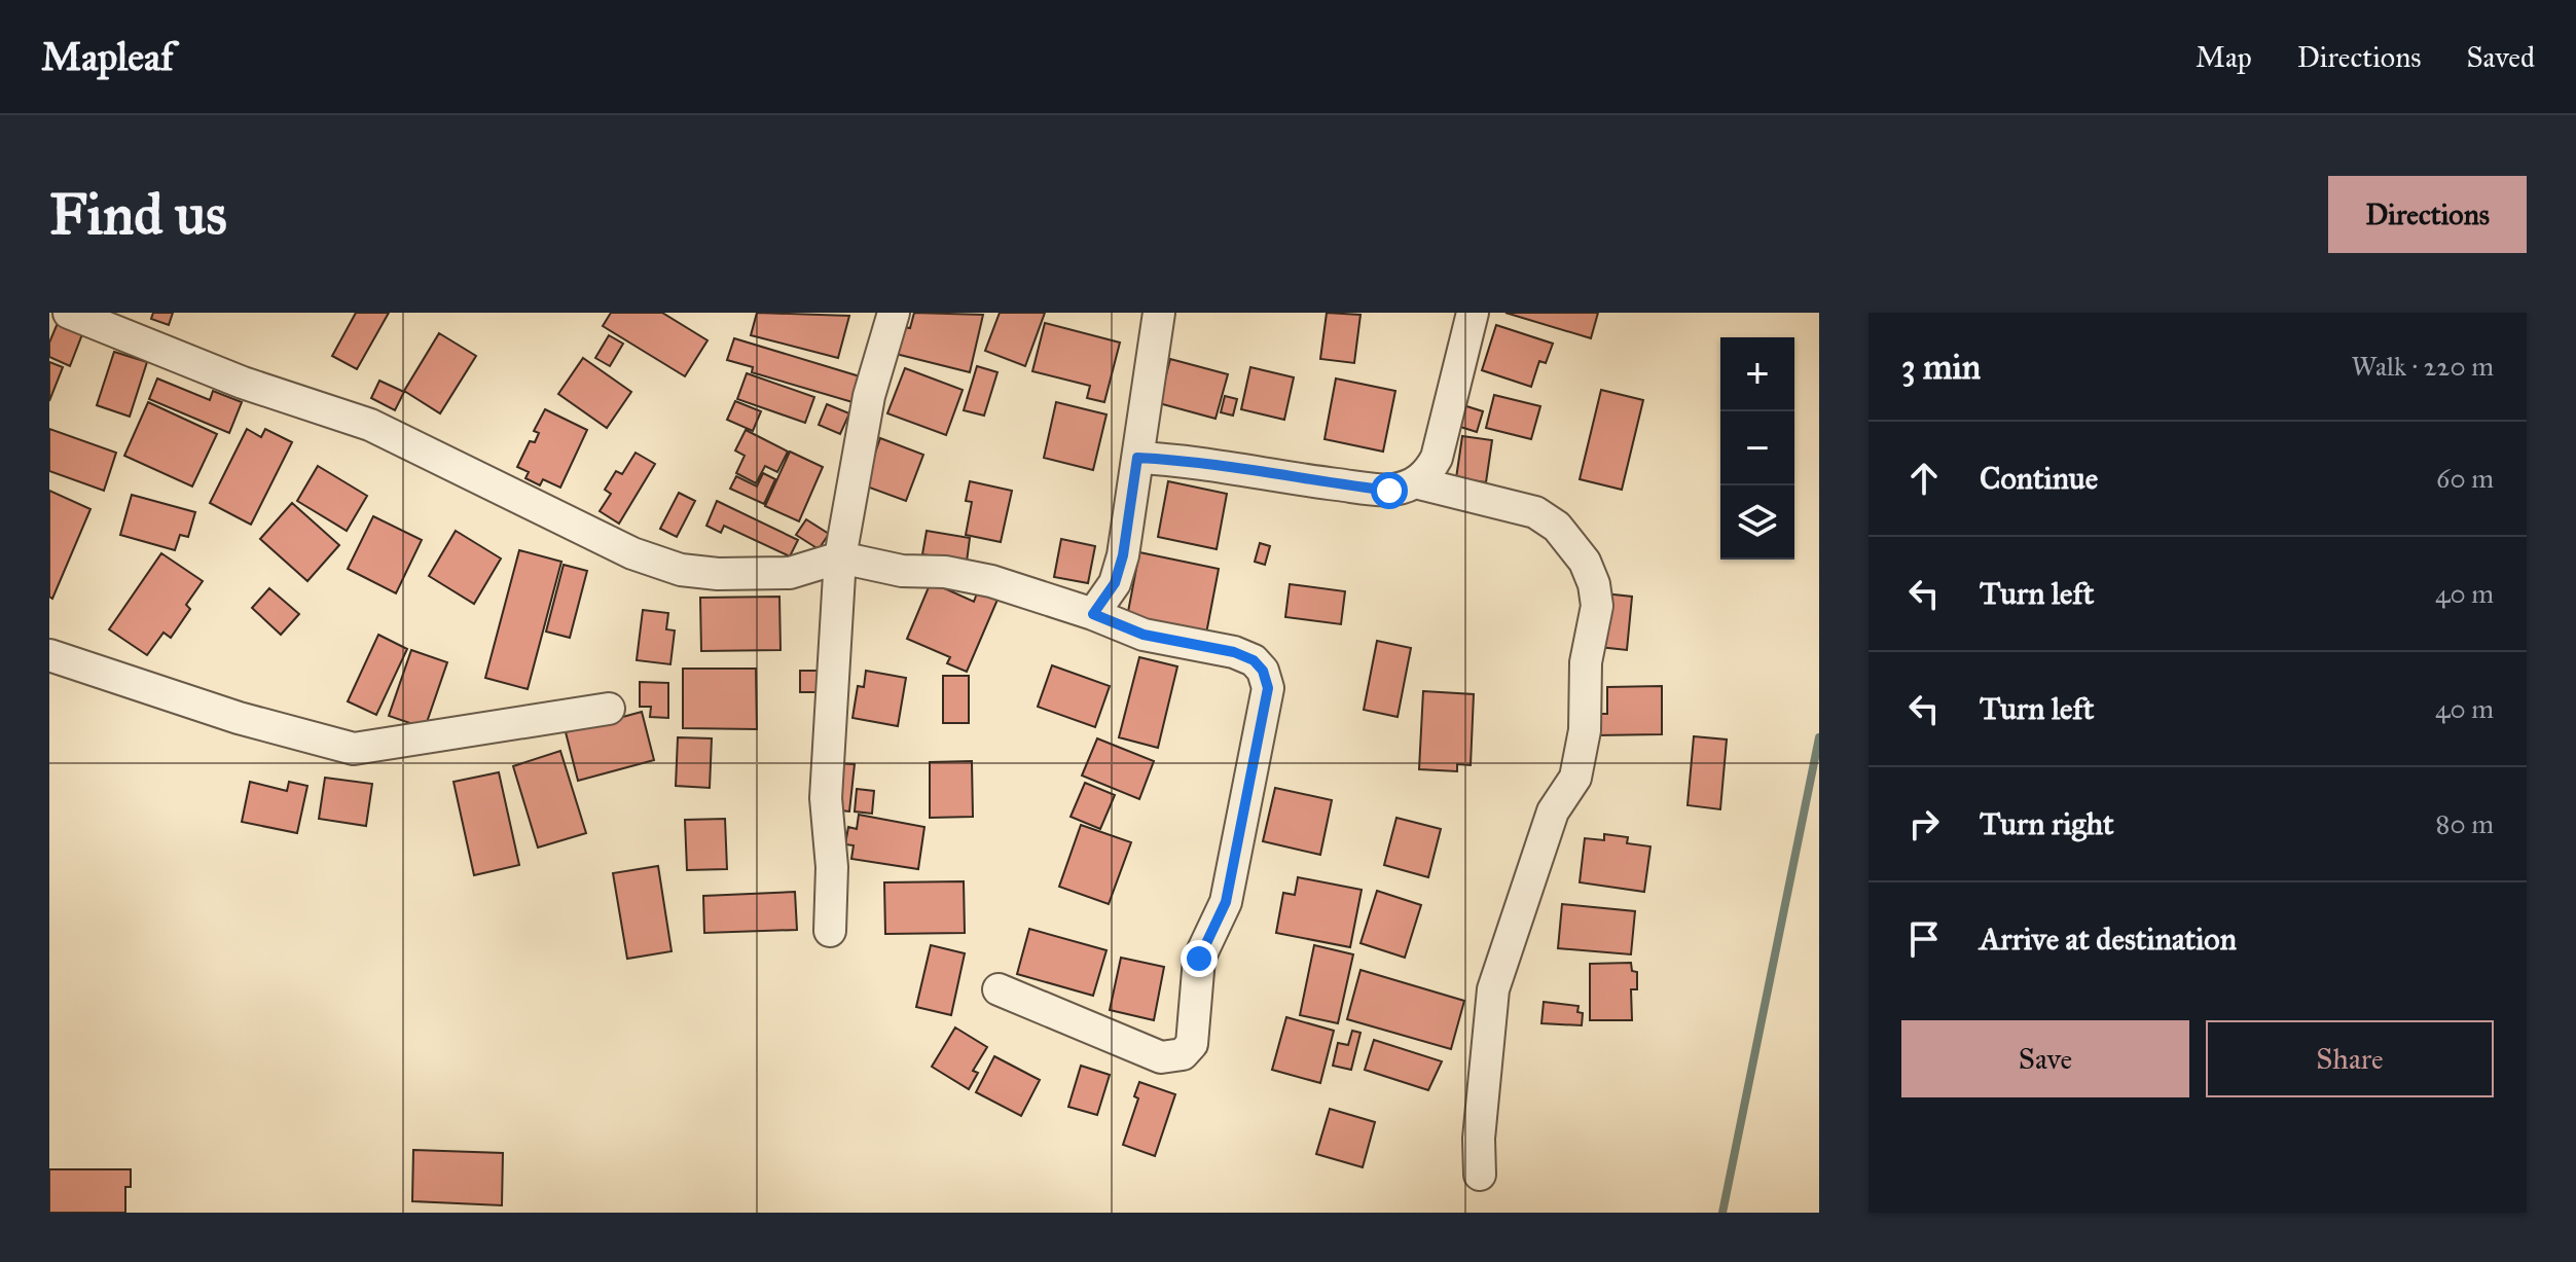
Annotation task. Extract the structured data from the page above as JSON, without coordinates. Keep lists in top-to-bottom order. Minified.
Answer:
{"page":{"header":"Mapleaf","nav":["Map","Directions","Saved"],"buttons":["Directions",["Save","Share"]],"title":"Find us","heading":["3 min","Walk · 220 m"],"map_buttons":["+","−"],"list":[["Continue","60 m"],["Turn left","40 m"],["Turn left","40 m"],["Turn right","80 m"],"Arrive at destination"]}}
